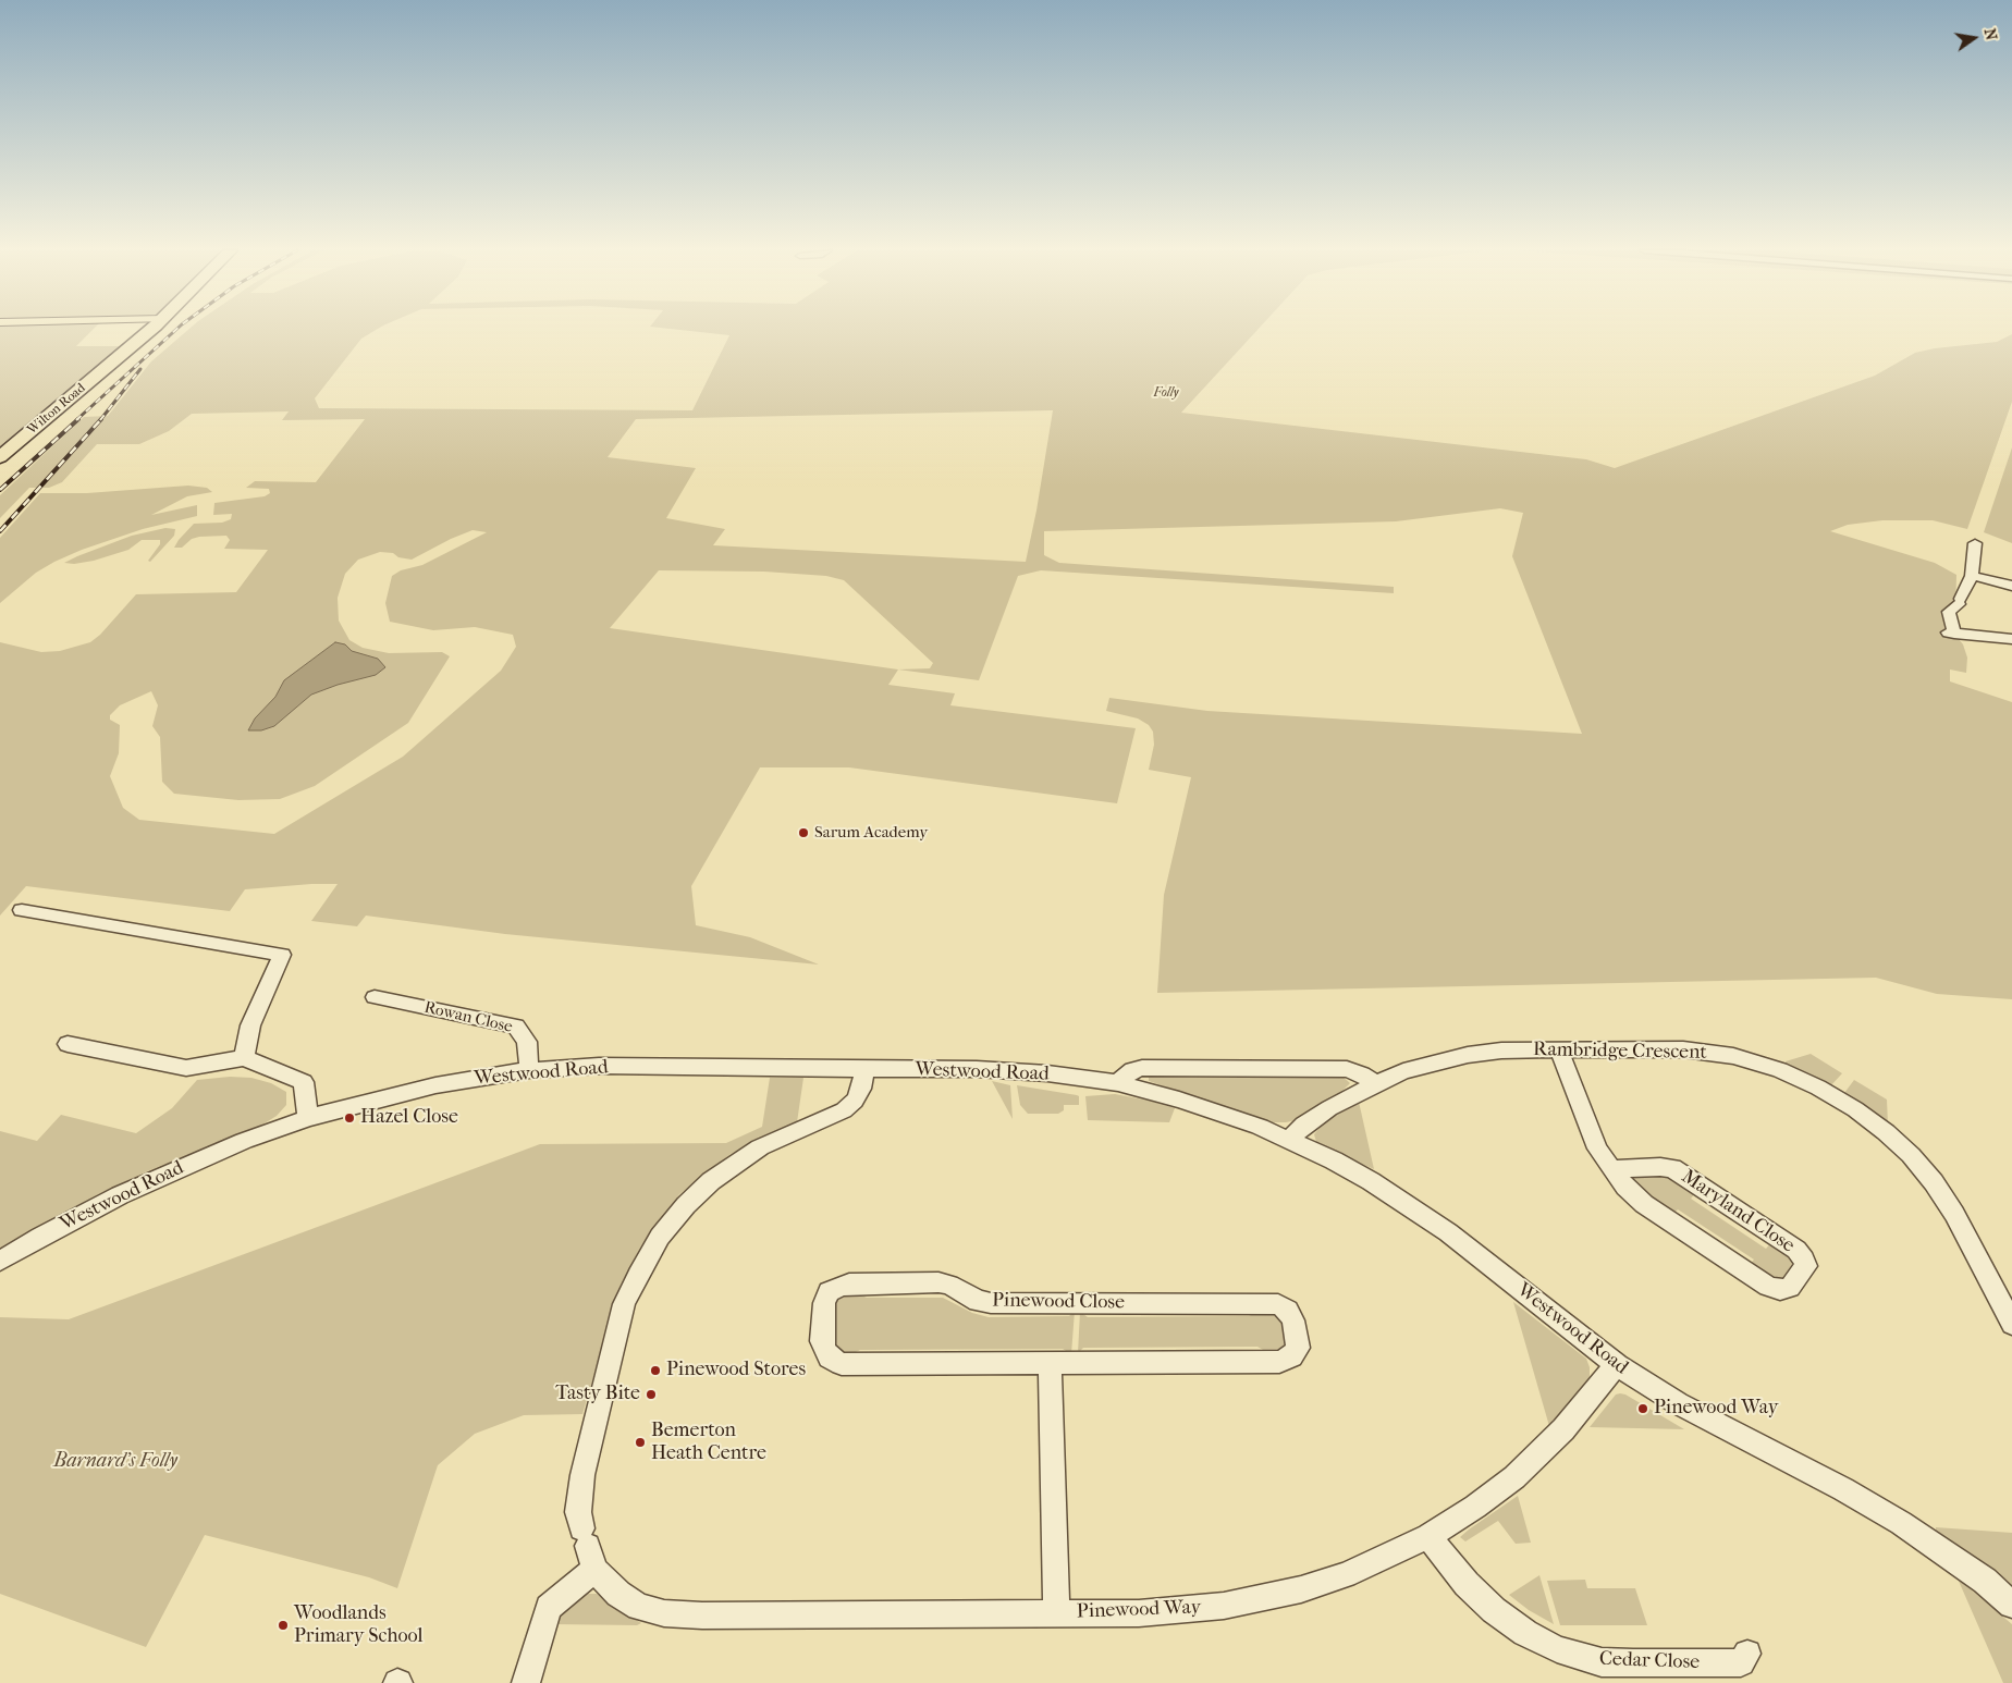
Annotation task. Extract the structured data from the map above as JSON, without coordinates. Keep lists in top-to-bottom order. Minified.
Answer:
{"streets":{"highway":["Wilton Road"],"street":["Rowan Close","Rambridge Crescent","Westwood Road","Maryland Close","Pinewood Close","Pinewood Way","Cedar Close"]},"crossings":[["Rowan Close","Westwood Road"],["Rambridge Crescent","Westwood Road"],["Rambridge Crescent","Maryland Close"],["Westwood Road","Pinewood Way"],["Pinewood Way","Cedar Close"]],"parks":["Folly","Barnard's Folly"],"places":["Sarum Academy","Hazel Close","Pinewood Stores","Tasty Bite","Pinewood Way","Bemerton Heath Centre","Woodlands Primary School"],"north":"right"}
